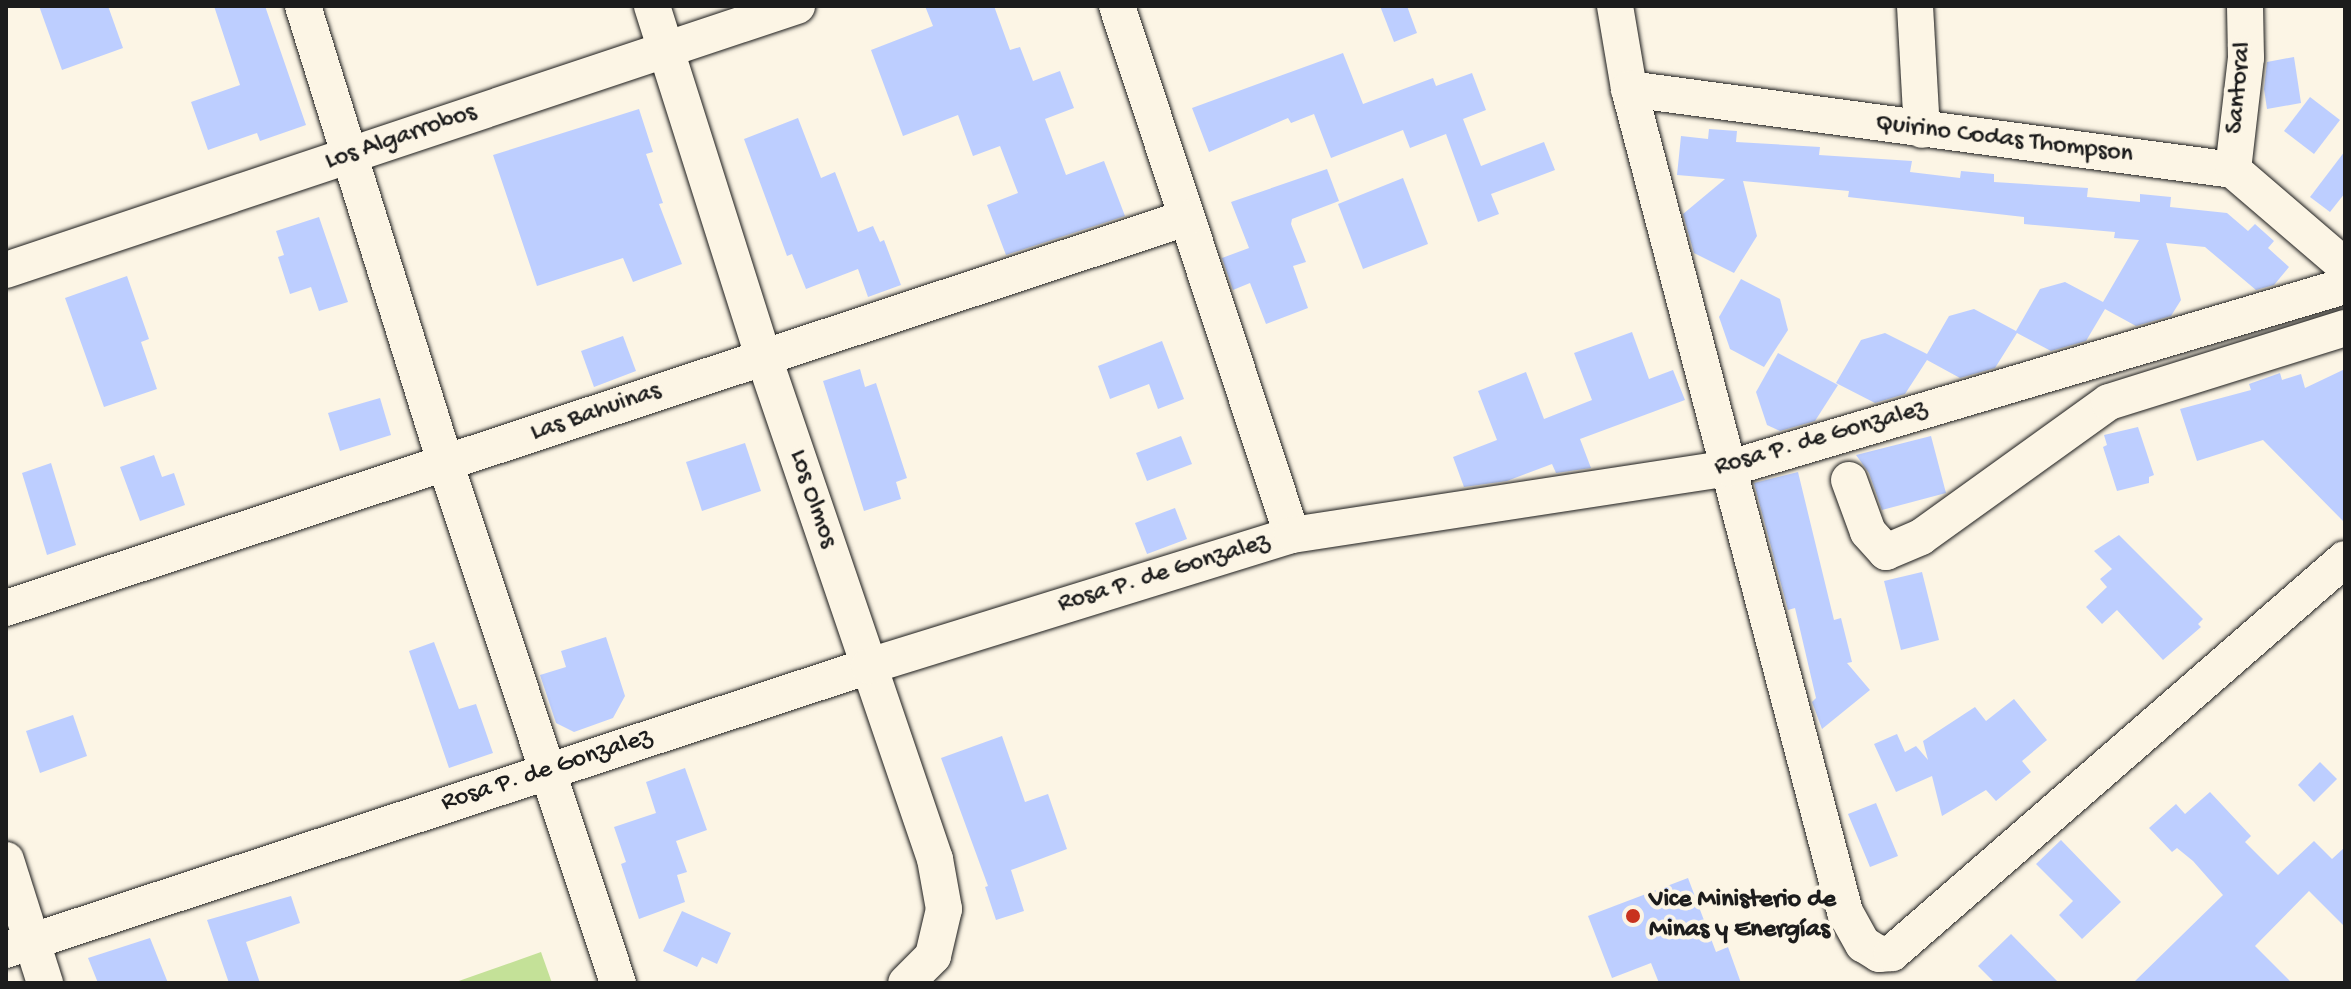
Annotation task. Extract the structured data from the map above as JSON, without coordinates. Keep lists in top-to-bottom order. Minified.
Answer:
{"streets":{"street":["Santoral","Los Algarrobos","Quirino Codas Thompson","Las Bahuinas","Rosa P. de Gonzalez","Los Olmos"]},"crossings":[["Santoral","Quirino Codas Thompson"],["Los Algarrobos","Los Olmos"],["Las Bahuinas","Los Olmos"],["Rosa P. de Gonzalez","Los Olmos"]],"places":["Vice Ministerio de Minas y Energías"]}
